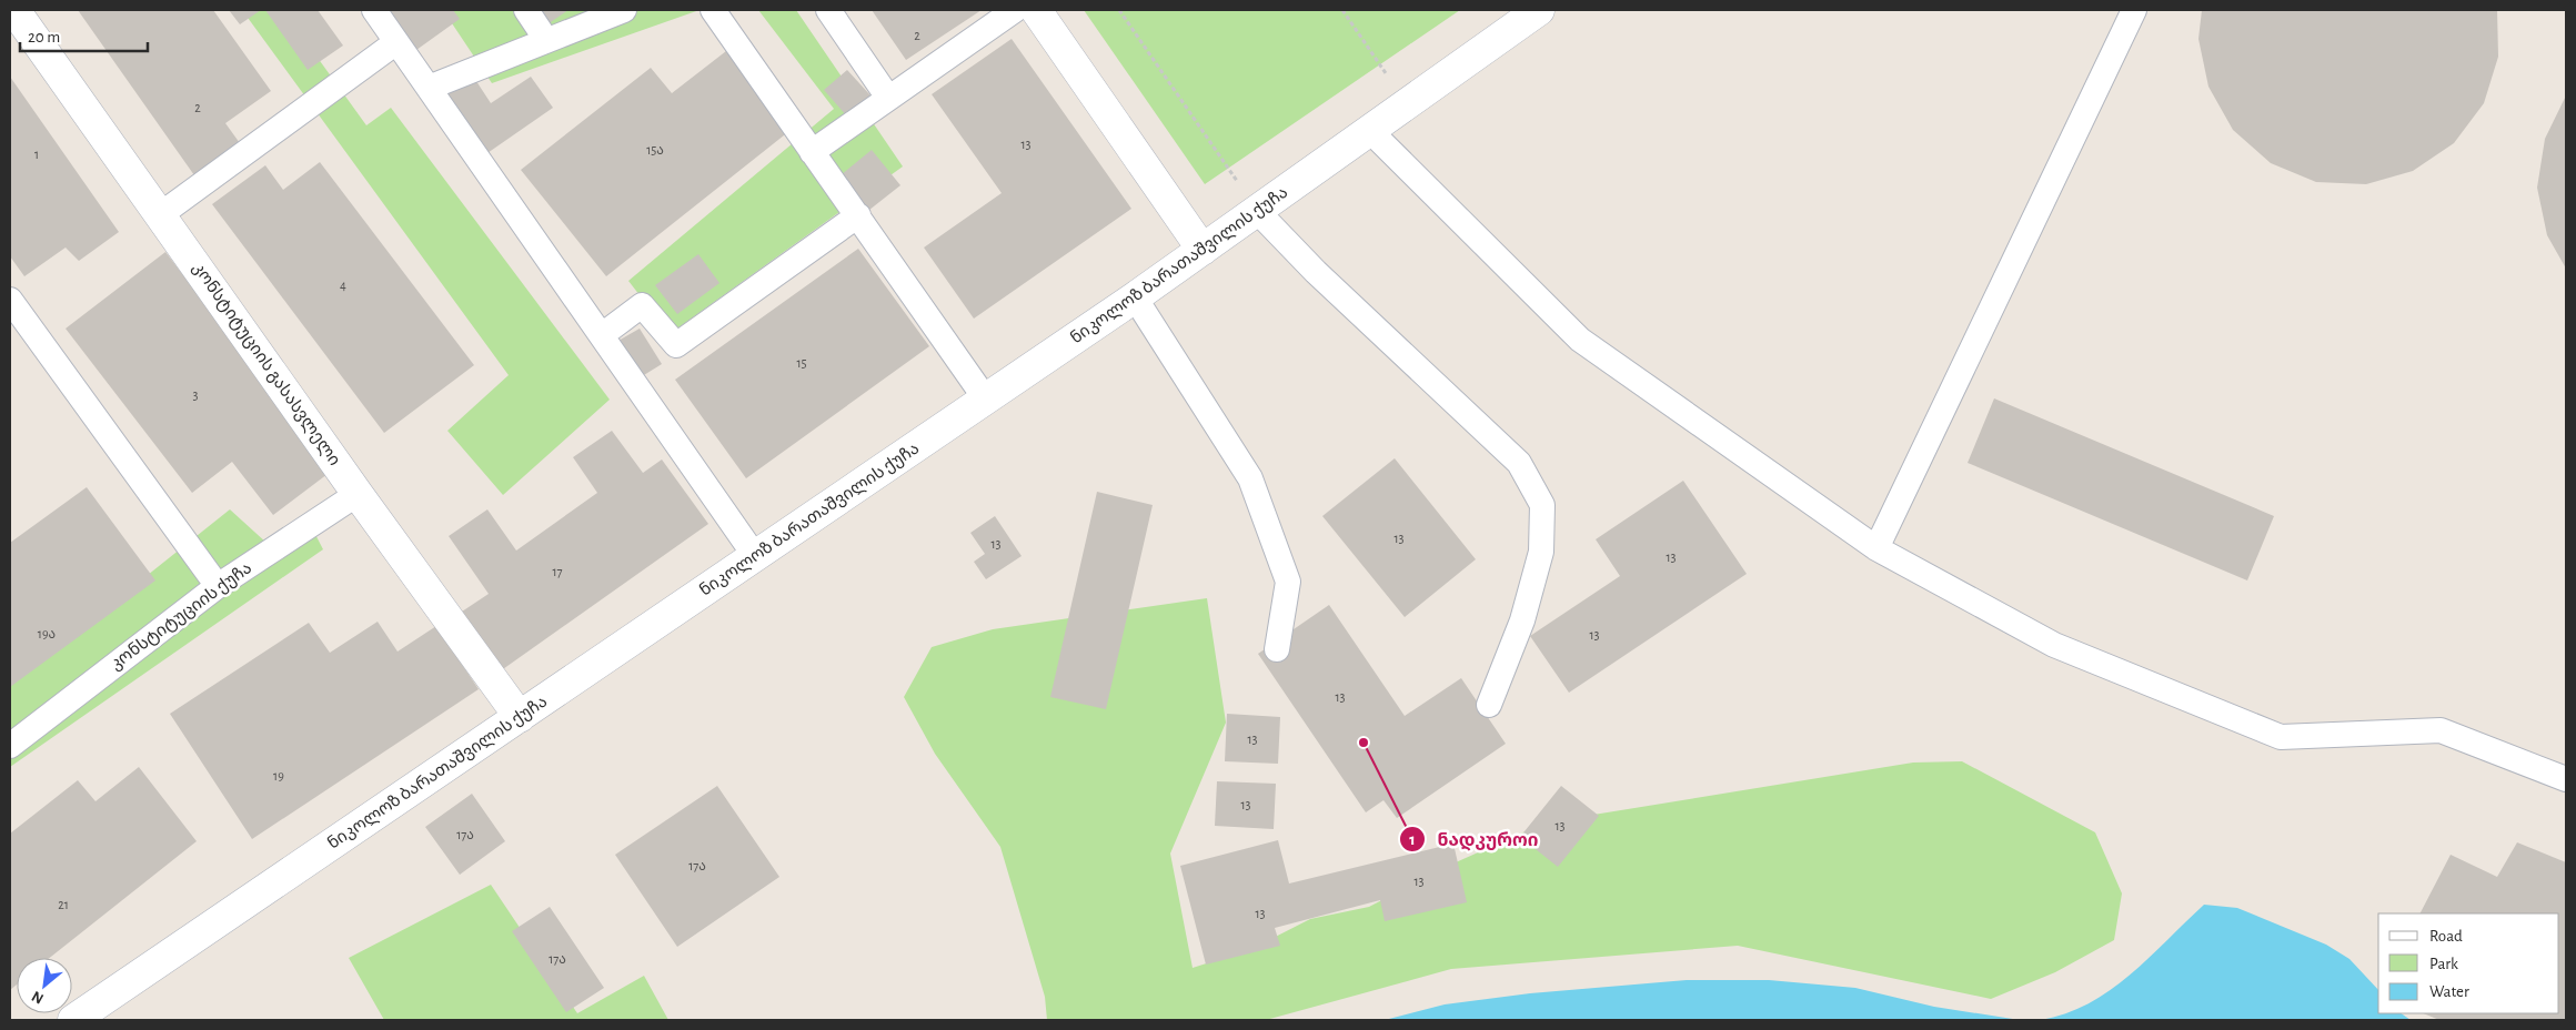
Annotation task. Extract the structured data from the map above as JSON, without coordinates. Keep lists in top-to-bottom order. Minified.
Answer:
{"streets":{"street":["ნიკოლოზ ბარათაშვილის ქუჩა","კონსტიტუციის გასასვლელი"],"lane":["კონსტიტუციის ქუჩა"]},"crossings":[["ნიკოლოზ ბარათაშვილის ქუჩა","კონსტიტუციის გასასვლელი"],["კონსტიტუციის გასასვლელი","კონსტიტუციის ქუჩა"]],"places":["ნადკუროი"],"house_numbers":["2","2","13","15ა","1","4","15","3","13","13","13","17","19ა","13","13","13","19","13","13","17ა","17ა","13","21","13","17ა"],"legend":["Road","Park","Water"],"scale_bar":"20 m","north":"bottom left"}
